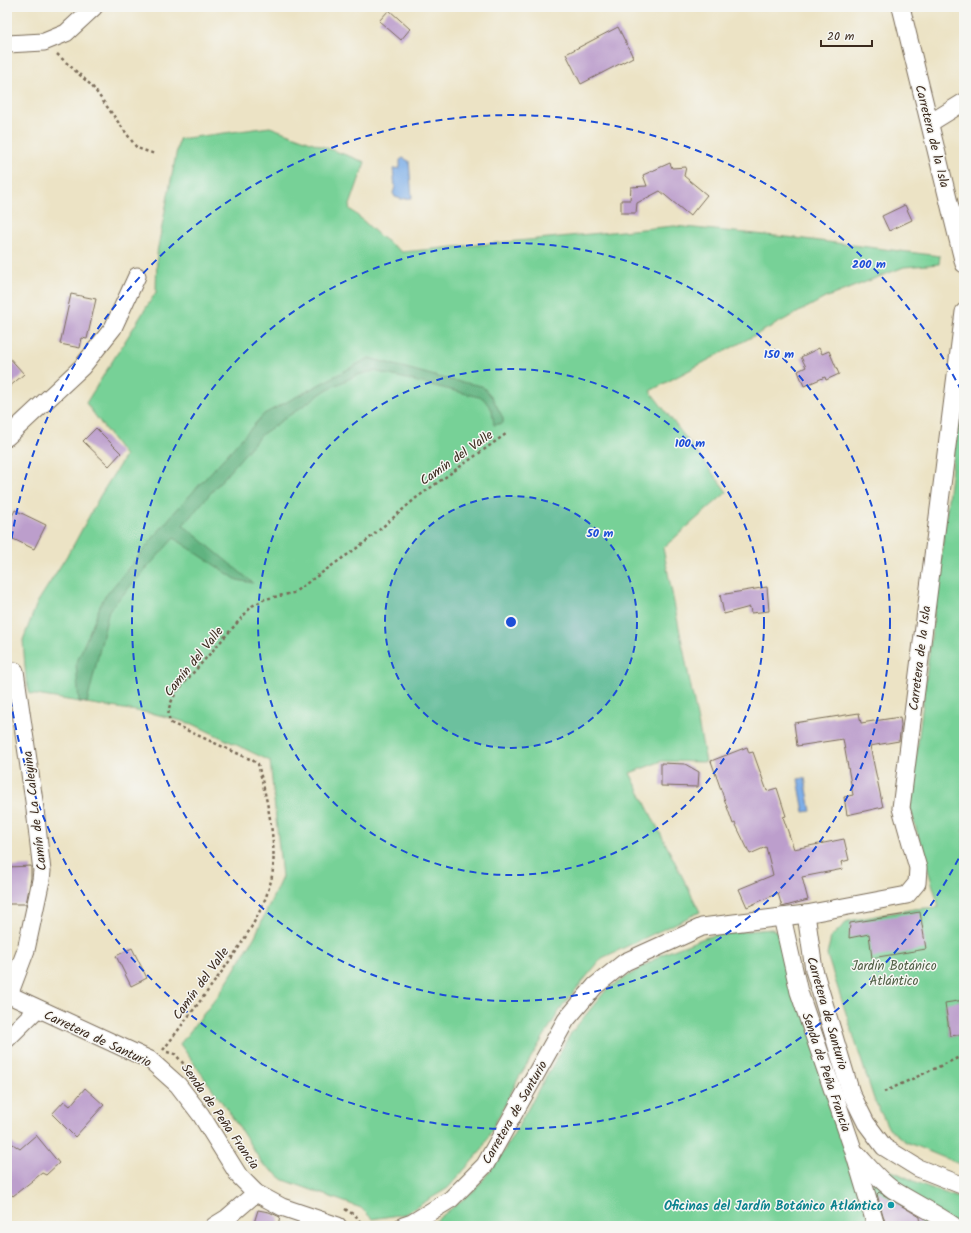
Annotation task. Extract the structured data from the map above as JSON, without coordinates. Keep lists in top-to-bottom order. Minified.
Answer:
{"streets":{"street":["Carretera de la Isla","Camín de La Caleyina","Carretera de Santurio","Senda de Peña Francia"],"path":["Camín del Valle"]},"crossings":[["Carretera de la Isla","Carretera de Santurio"],["Camín del Valle","Senda de Peña Francia"],["Camín de La Caleyina","Carretera de Santurio"],["Carretera de Santurio","Senda de Peña Francia"]],"parks":["Jardín Botánico Atlántico"],"places":["Oficinas del Jardín Botánico Atlántico"],"scale_bar":"20 m","rings":["200 m","150 m","100 m","50 m"]}
